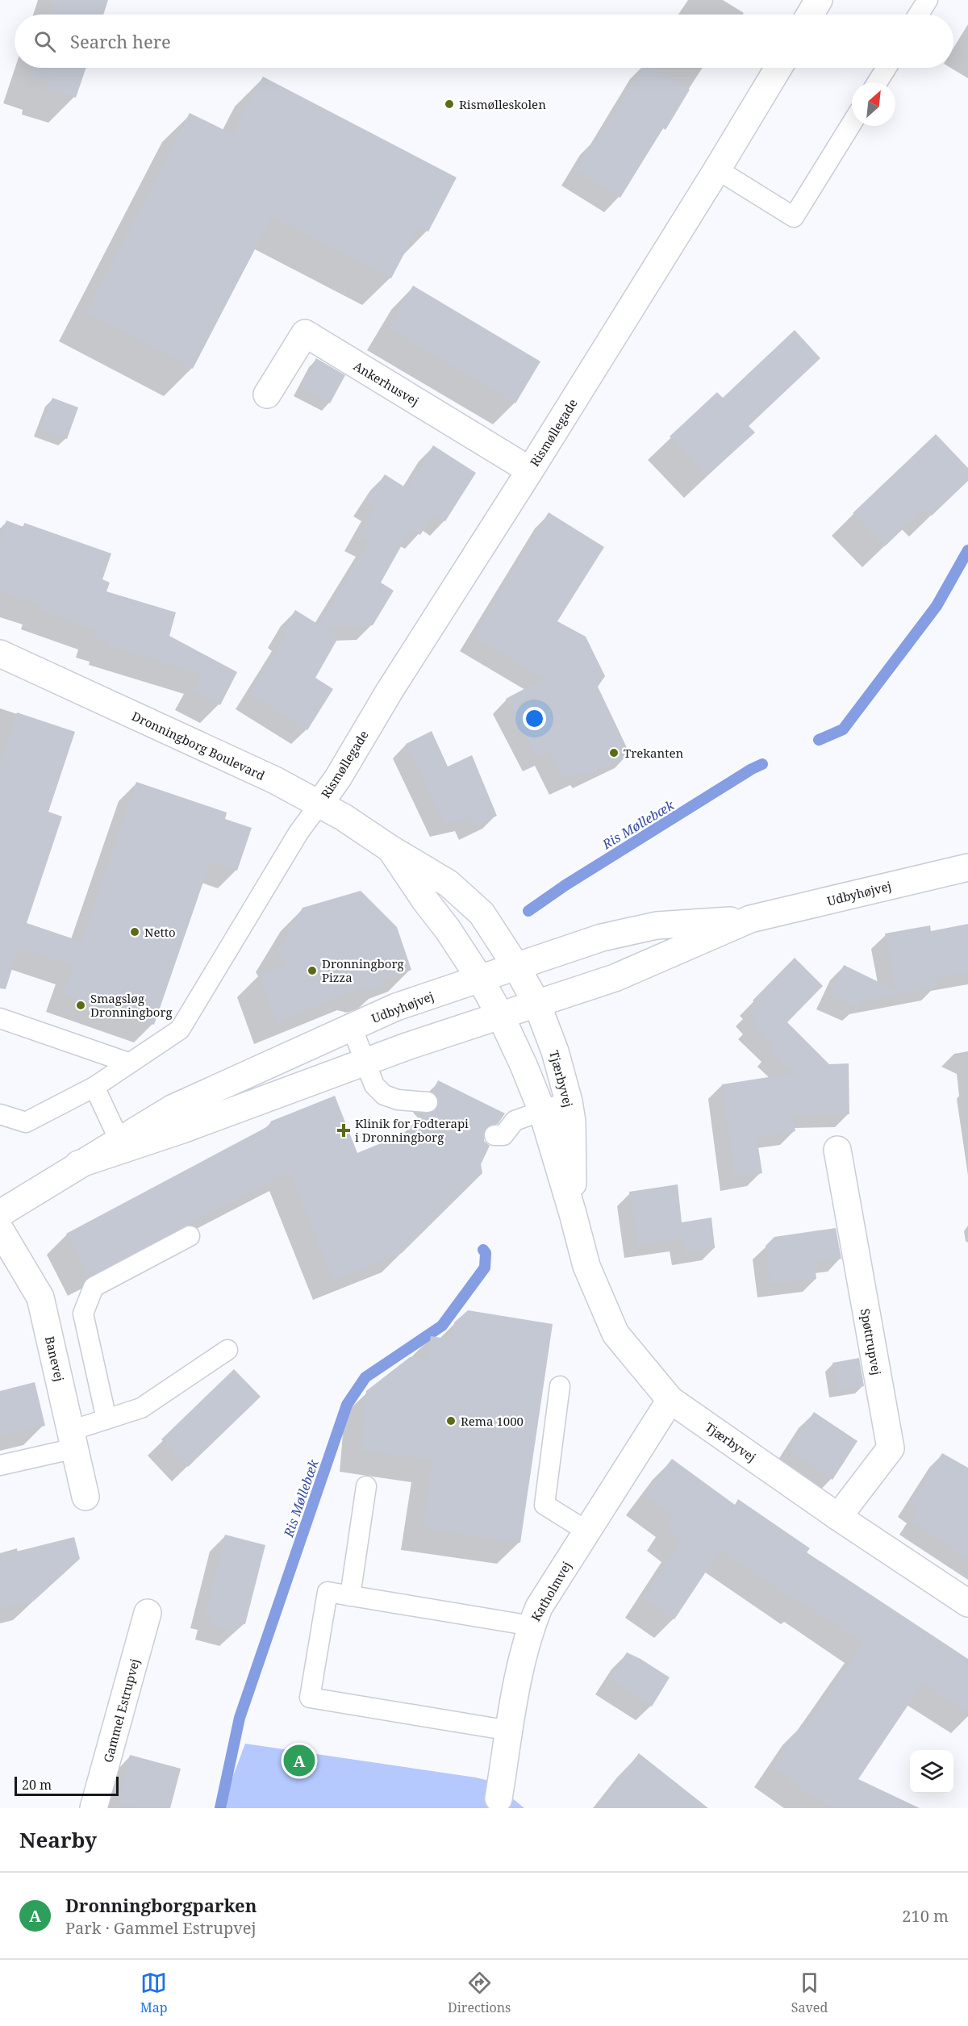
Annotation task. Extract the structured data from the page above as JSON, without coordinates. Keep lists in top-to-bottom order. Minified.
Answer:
{"streets":{"street":["Ankerhusvej","Rismøllegade","Dronningborg Boulevard","Udbyhøjvej","Tjærbyvej","Spøttrupvej","Banevej","Katholmvej","Gammel Estrupvej"]},"crossings":[["Ankerhusvej","Rismøllegade"],["Rismøllegade","Dronningborg Boulevard"],["Dronningborg Boulevard","Udbyhøjvej"],["Dronningborg Boulevard","Tjærbyvej"],["Udbyhøjvej","Tjærbyvej"],["Tjærbyvej","Spøttrupvej"],["Tjærbyvej","Katholmvej"]],"water":["Ris Møllebæk"],"places":{"other":["Rismølleskolen","Trekanten","Netto","Dronningborg Pizza","Smagsløg Dronningborg","Rema 1000"],"health":["Klinik for Fodterapi i Dronningborg"]},"scale_bar":"20 m","north":"top right","page":{"search":"Search here","pins":"A","scale":"20 m","heading":"Nearby","list":[{"mark":"A","name":"Dronningborgparken","note":"Park · Gammel Estrupvej","value":"210 m"}],"nav":["Map","Directions","Saved"]}}
